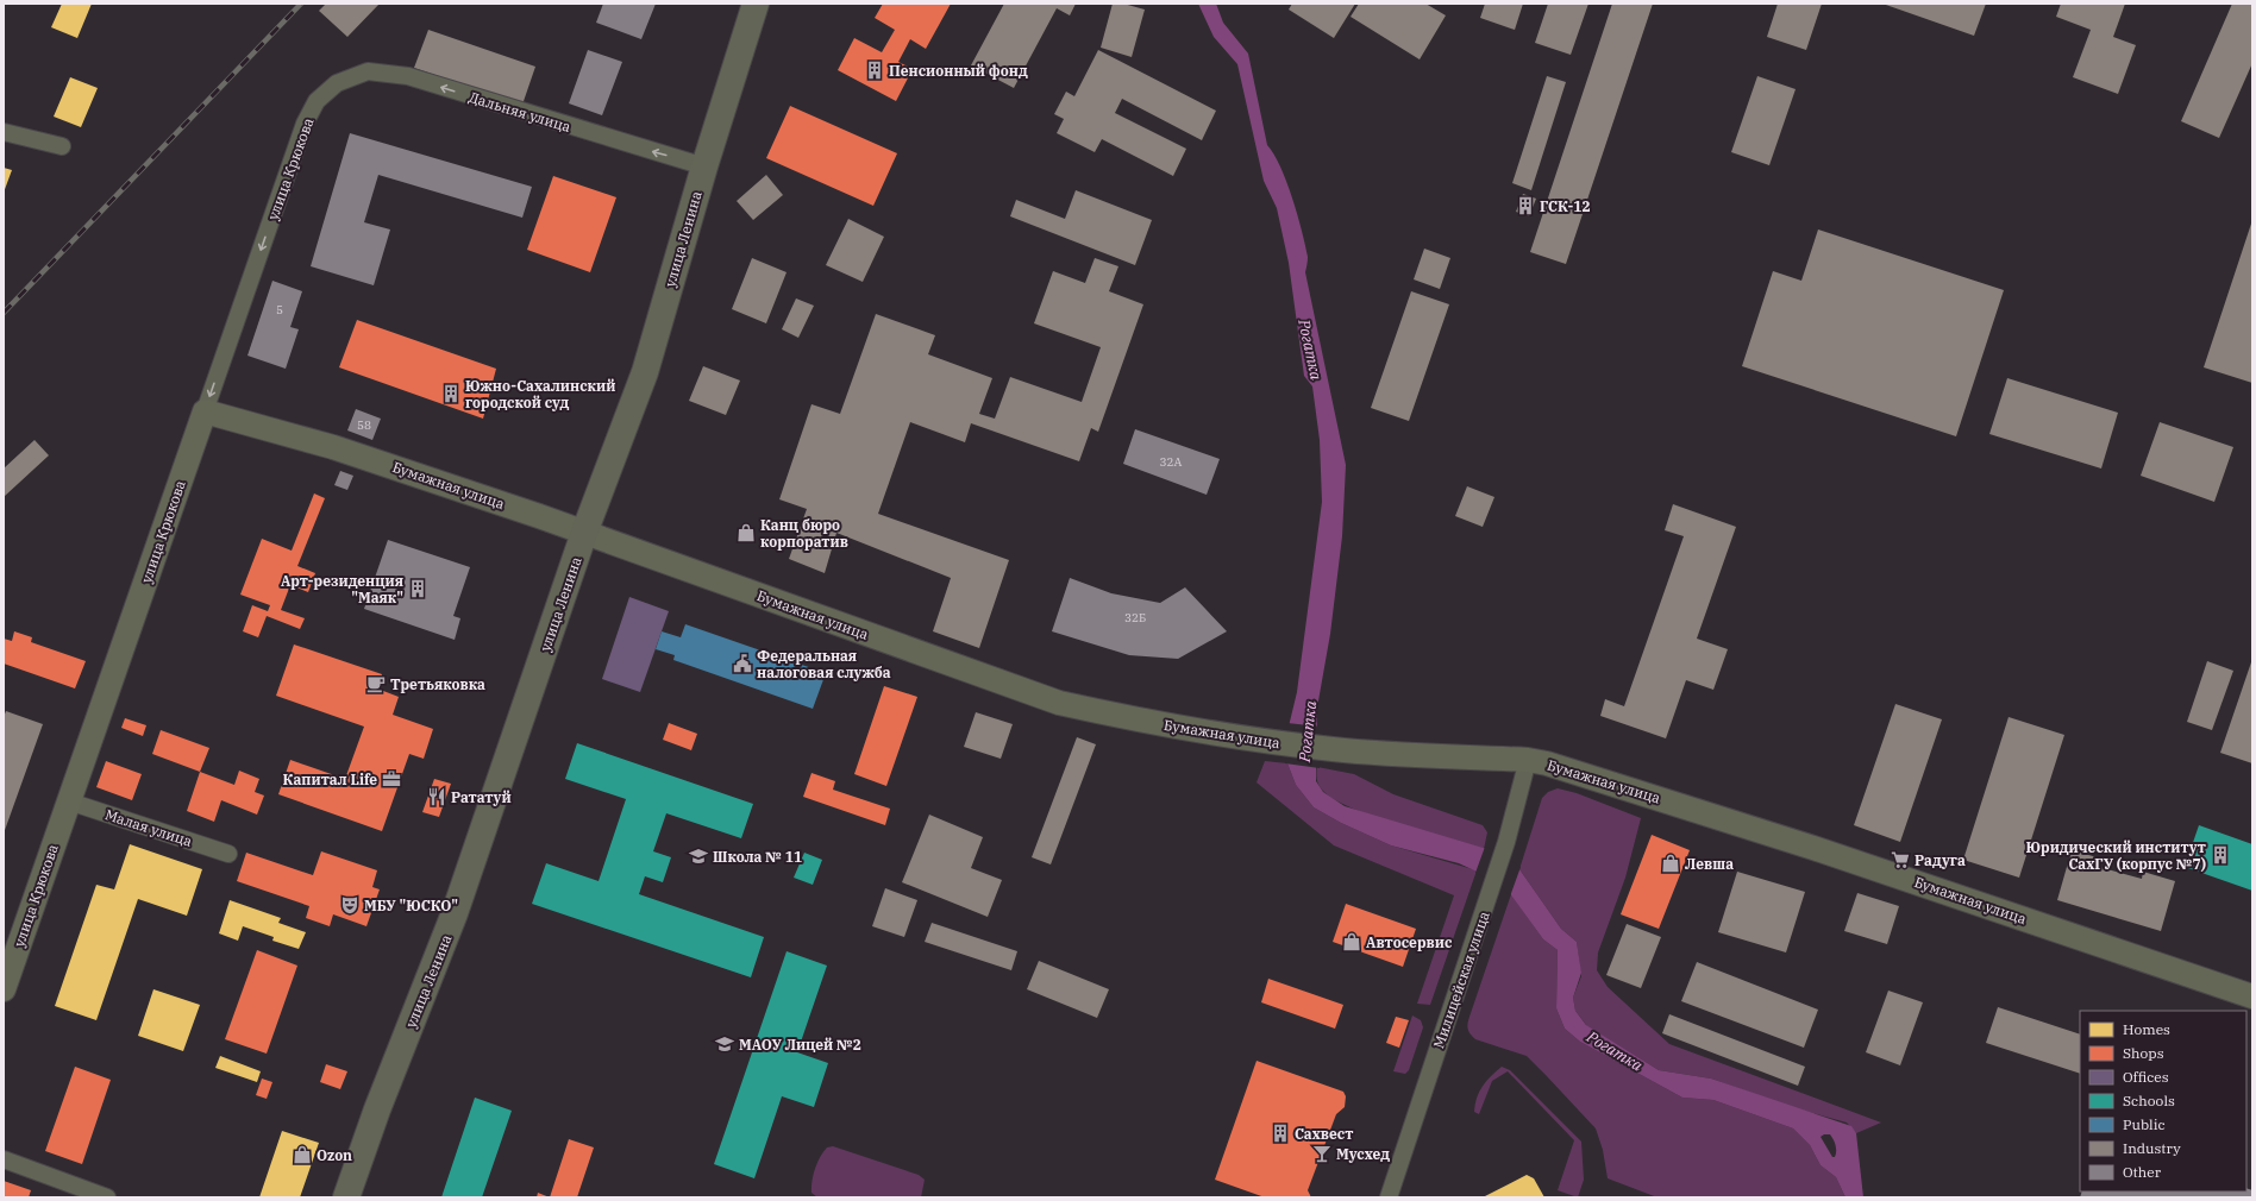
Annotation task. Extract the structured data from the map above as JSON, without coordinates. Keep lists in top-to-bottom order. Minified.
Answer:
{"streets":{"main road":["улица Ленина"],"street":["Дальняя улица","улица Крюкова","Бумажная улица","Малая улица","Милицейская улица"]},"crossings":[["Дальняя улица","улица Крюкова"],["Дальняя улица","улица Ленина"],["улица Крюкова","Бумажная улица"],["улица Крюкова","Малая улица"],["улица Ленина","Бумажная улица"],["Бумажная улица","Милицейская улица"]],"one_way":["Дальняя улица","улица Крюкова"],"water":["Рогатка"],"places":{"building":["Пенсионный фонд","ГСК-12","Южно-Сахалинский городской суд","Арт-резиденция \"Маяк\"","Юридический институт СахГУ (корпус №7)","Сахвест"],"shop":["Канц бюро корпоратив","Левша","Автосервис","Ozon"],"public building":["Федеральная налоговая служба"],"cafe":["Третьяковка"],"office":["Капитал Life"],"restaurant":["Рататуй"],"school or university":["Школа № 11","МАОУ Лицей №2"],"supermarket":["Радуга"],"theatre":["МБУ \"ЮСКО\""],"bar":["Мусхед"]},"house_numbers":["5","58","32А","32Б"],"legend":["Homes","Shops","Offices","Schools","Public","Industry","Other"]}
